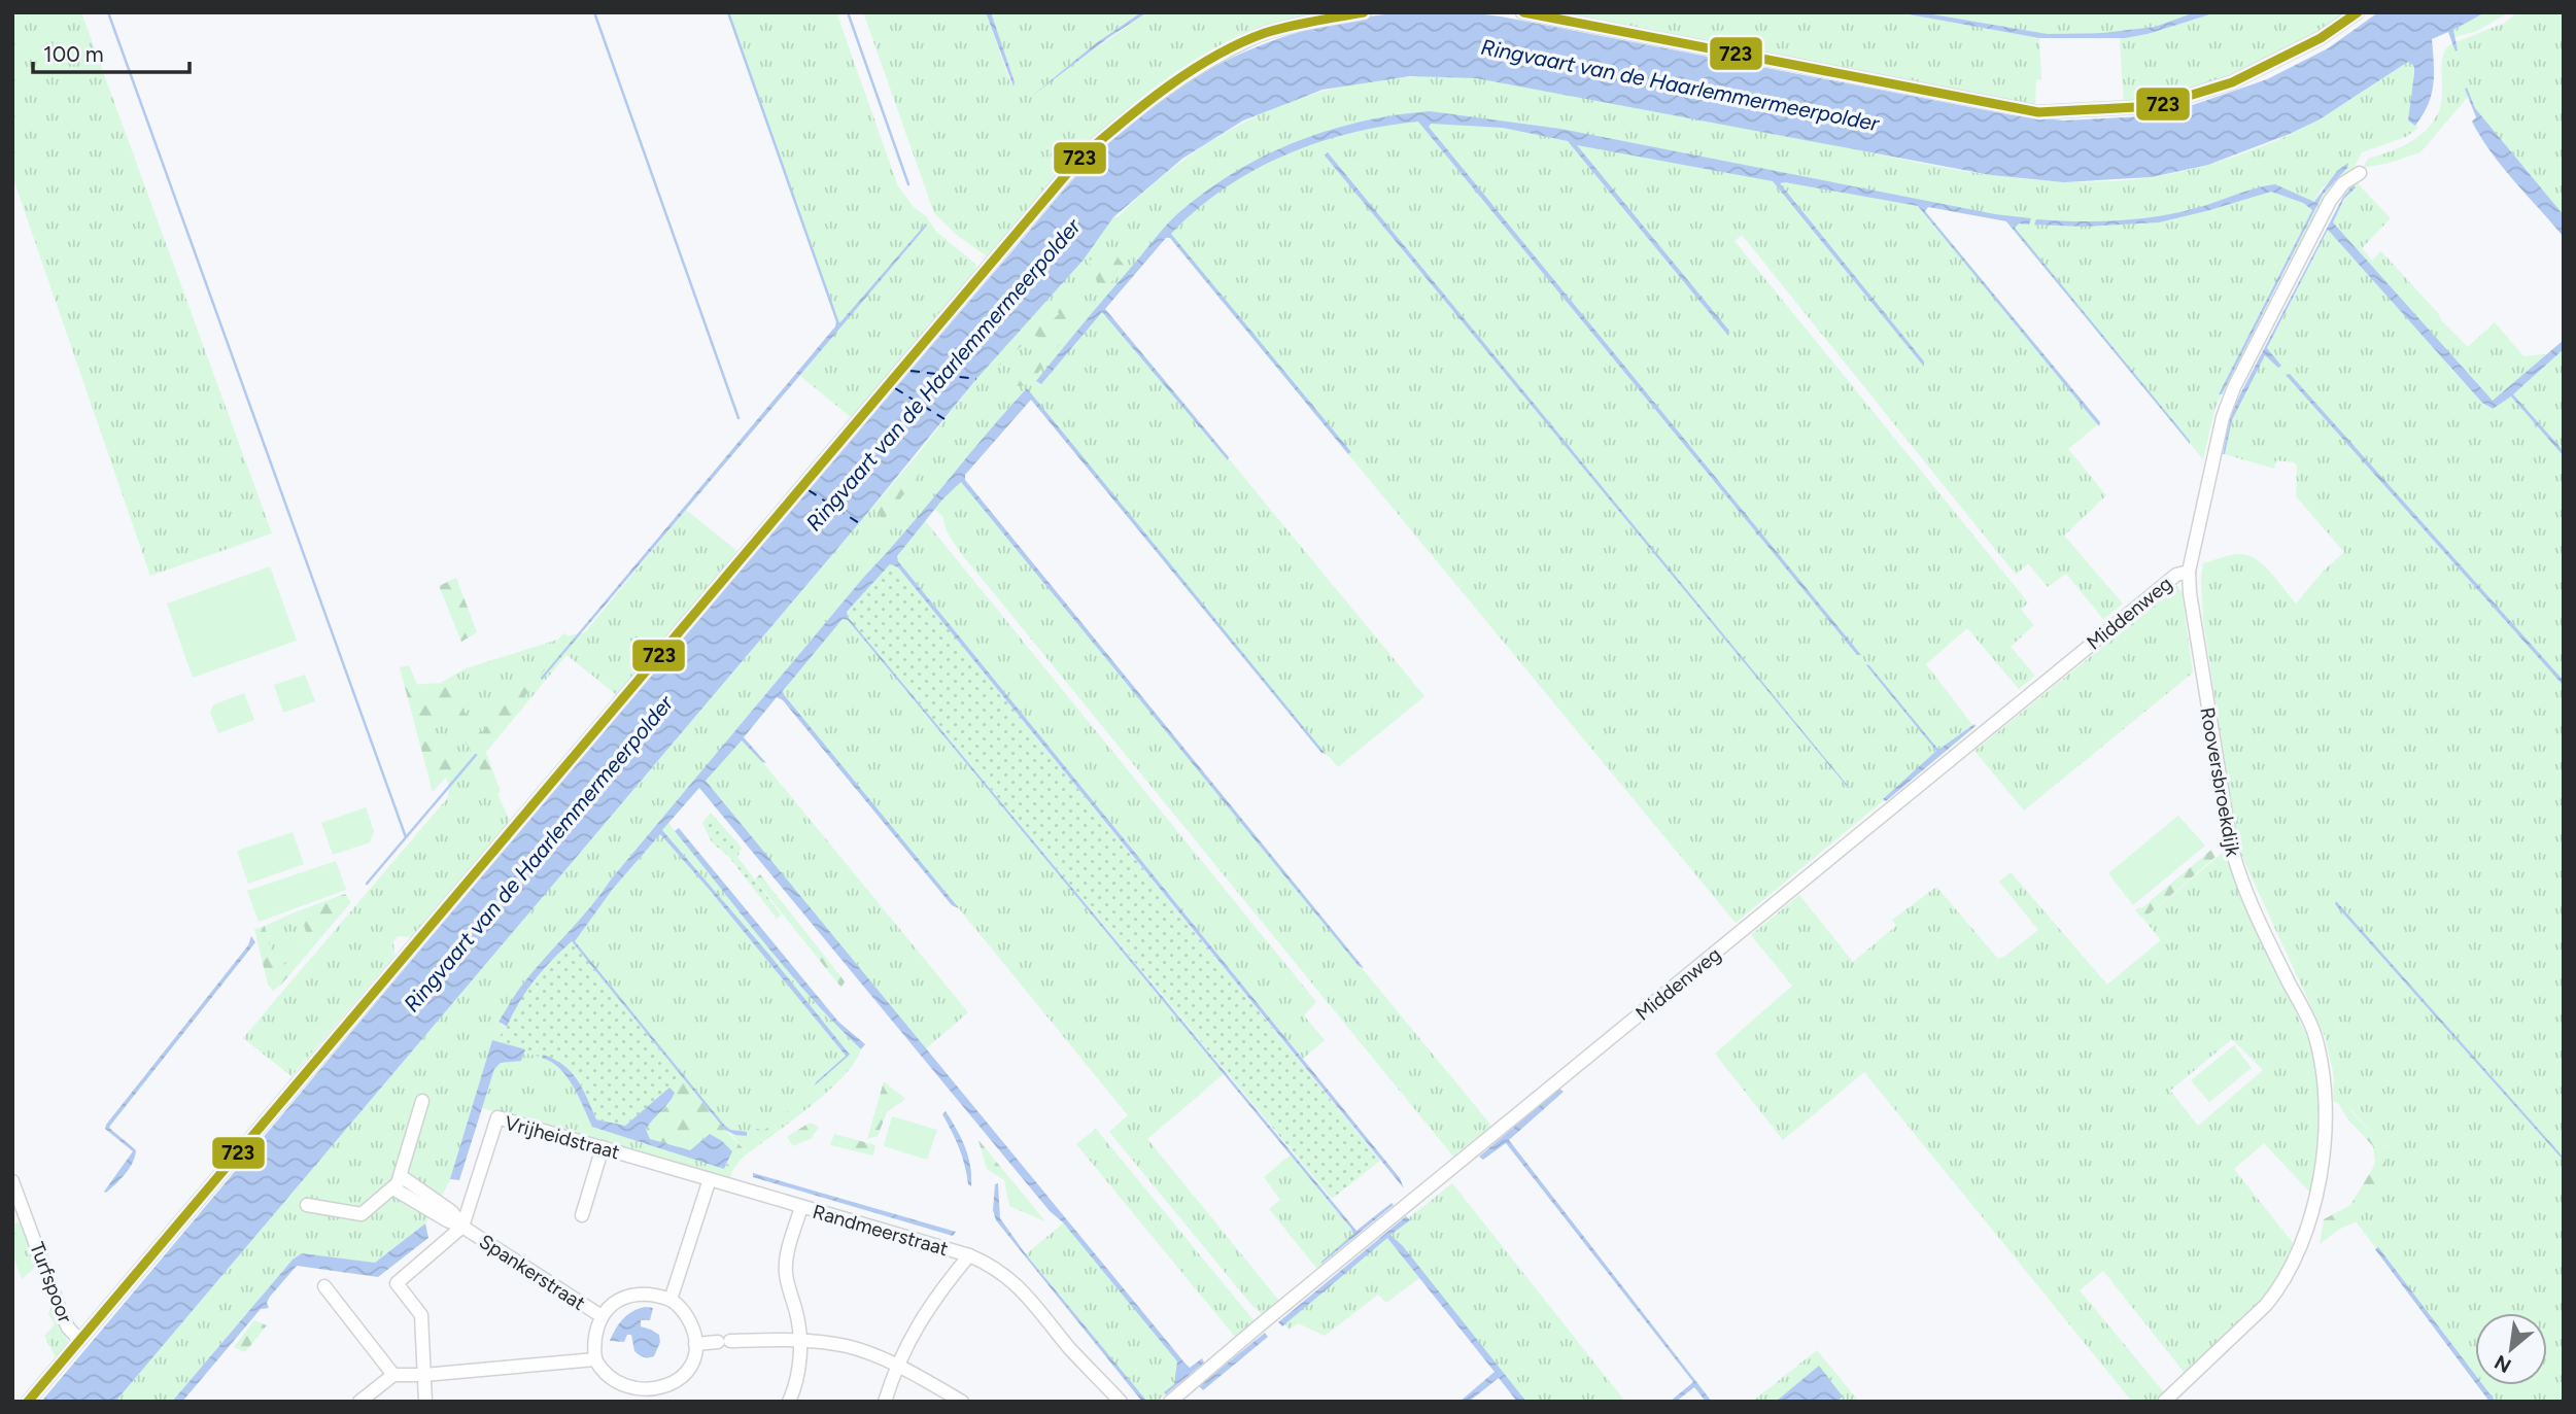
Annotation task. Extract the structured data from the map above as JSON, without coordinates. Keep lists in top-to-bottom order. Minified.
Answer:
{"streets":{"street":["Middenweg","Rooversbroekdijk","Vrijheidstraat","Randmeerstraat","Spankerstraat","Turfspoor"]},"crossings":[["Middenweg","Rooversbroekdijk"],["Vrijheidstraat","Randmeerstraat"],["Vrijheidstraat","Spankerstraat"]],"water":["Ringvaart van de Haarlemmermeerpolder"],"lines":["transit line 723"],"scale_bar":"100 m","north":"bottom left"}
